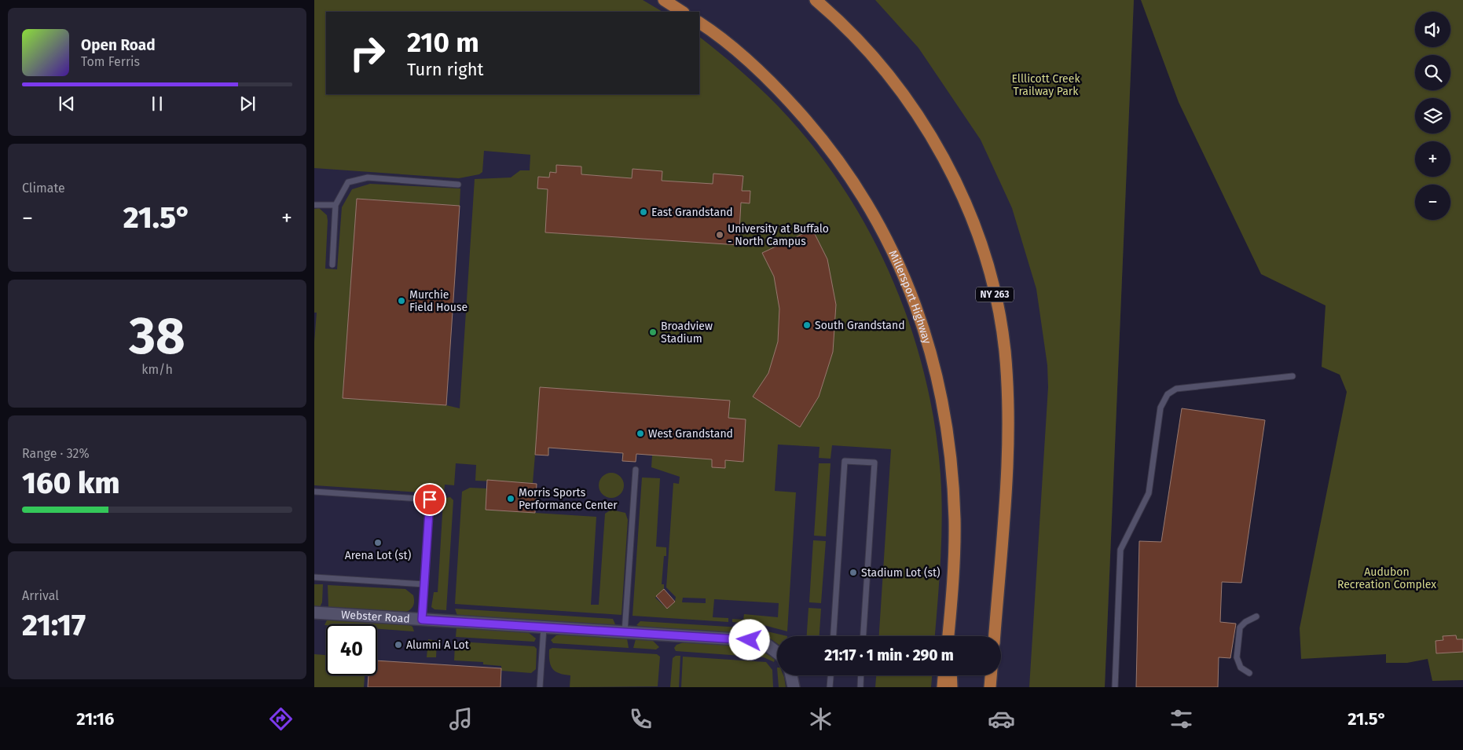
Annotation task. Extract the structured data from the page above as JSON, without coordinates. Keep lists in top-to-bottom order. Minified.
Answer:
{"streets":{"main road":["NY 263","Millersport Highway"],"street":["Webster Road"]},"parks":["Elllicott Creek Trailway Park","Audubon Recreation Complex"],"places":["East Grandstand","University at Buffalo - North Campus","Murchie Field House","South Grandstand","Broadview Stadium","West Grandstand","Morris Sports Performance Center","Arena Lot (st)","Stadium Lot (st)","Alumni A Lot"],"page":{"map_buttons":["+","−"],"turn":["210 m","Turn right"],"song":["Open Road","Tom Ferris"],"tile":["Climate",["38","km/h"],["Range · 32%","160 km"],["Arrival","21:17"]],"heat":["−","21.5°","+"],"limit":"40","trip":"21:17 · 1 min · 290 m","tabs":["21:16","21.5°"]}}
